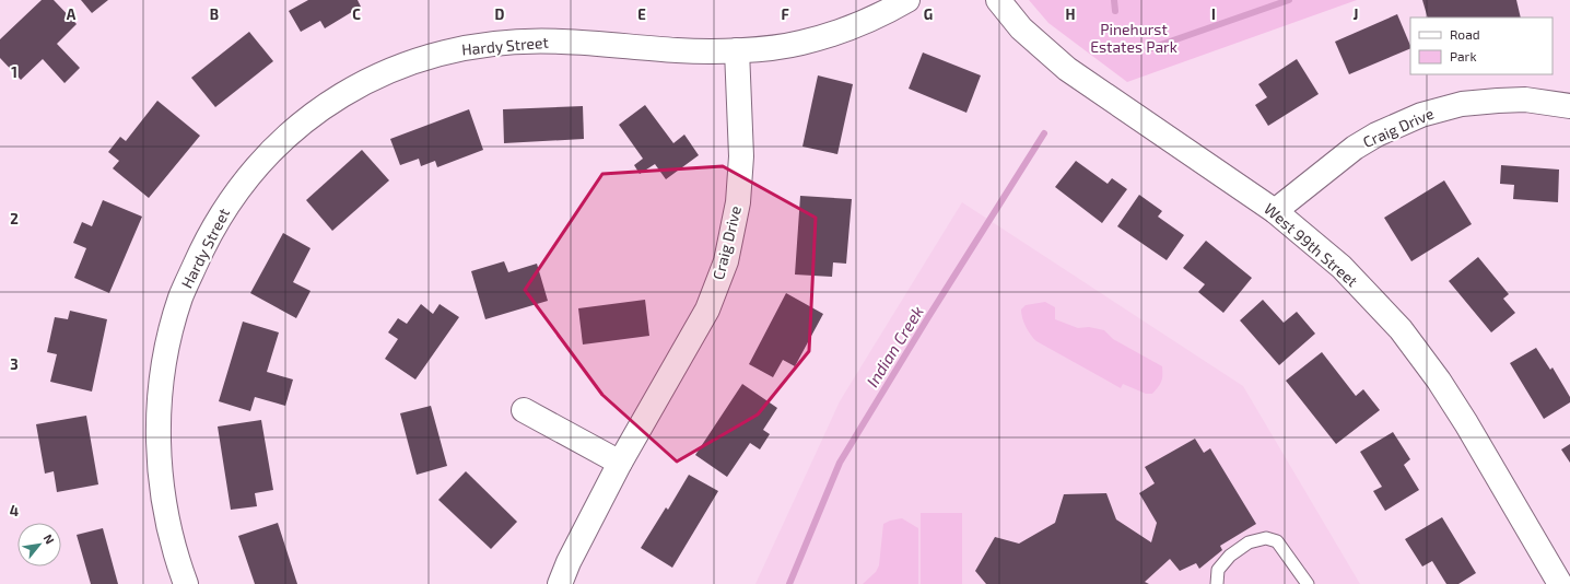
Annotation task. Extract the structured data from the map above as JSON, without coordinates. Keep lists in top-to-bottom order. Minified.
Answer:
{"streets":{"street":["Hardy Street","Craig Drive","West 99th Street"]},"crossings":[["Hardy Street","Craig Drive"],["Craig Drive","West 99th Street"]],"water":["Indian Creek"],"parks":["Pinehurst Estates Park"],"legend":["Road","Park"],"north":"top right","grid":{"columns":["A","B","C","D","E","F","G","H","I","J"],"rows":["1","2","3","4"]}}
